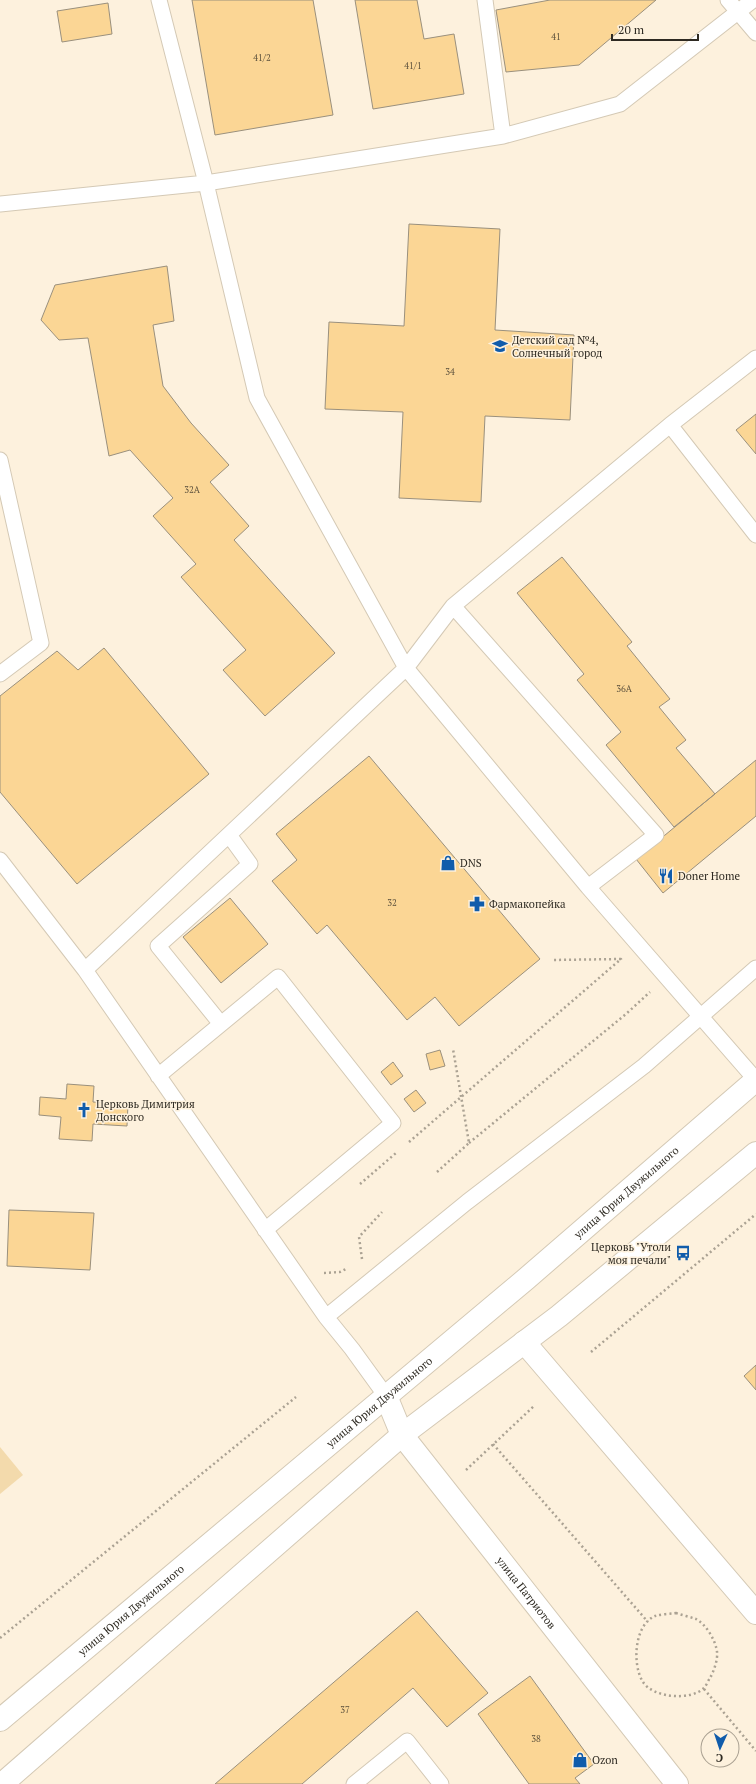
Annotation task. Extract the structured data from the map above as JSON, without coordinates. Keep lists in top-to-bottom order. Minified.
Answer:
{"streets":{"street":["улица Юрия Двужильного","улица Патриотов"]},"crossings":[["улица Юрия Двужильного","улица Патриотов"]],"places":{"school or university":["Детский сад №4, Солнечный город"],"shop":["DNS","Ozon"],"restaurant":["Doner Home"],"pharmacy":["Фармакопейка"],"church":["Церковь Димитрия Донского"],"bus stop":["Церковь \"Утоли моя печали\""]},"house_numbers":["41","41/2","41/1","34","32А","36А","32","37","38"],"scale_bar":"20 m","north":"bottom"}
